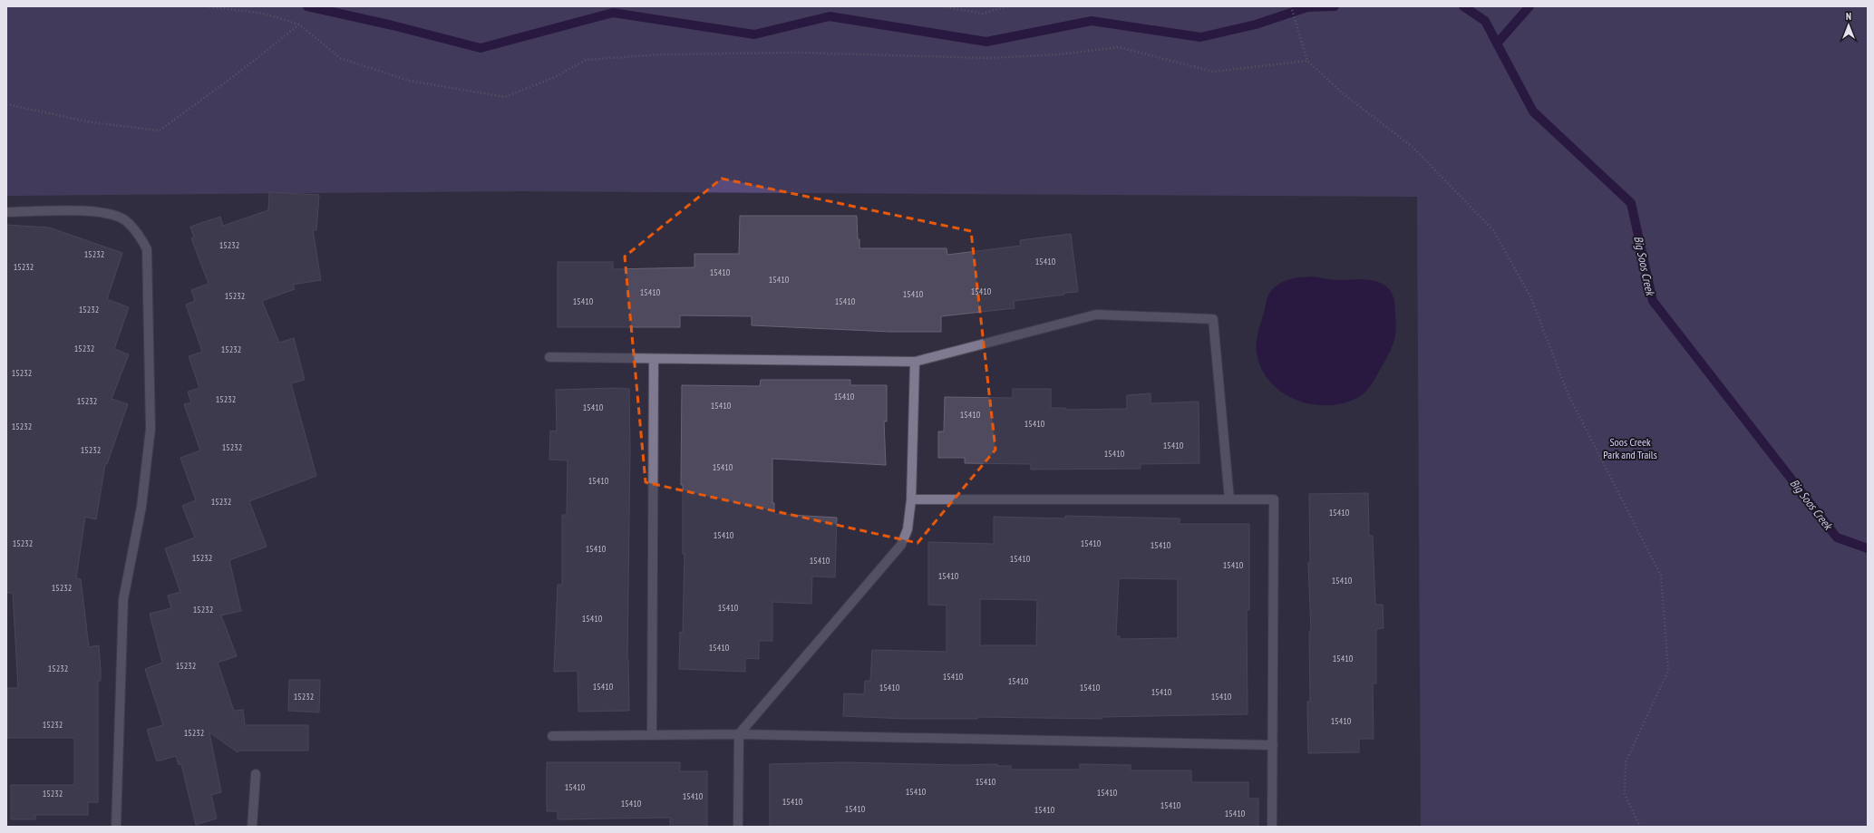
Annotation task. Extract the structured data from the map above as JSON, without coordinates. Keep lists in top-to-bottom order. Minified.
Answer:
{"water":["Big Soos Creek"],"parks":["Soos Creek Park and Trails"],"house_numbers":["15232","15232","15410","15232","15410","15410","15410","15410","15410","15232","15410","15410","15232","15232","15232","15232","15410","15232","15232","15410","15410","15410","15410","15232","15410","15232","15232","15410","15410","15410","15232","15410","15410","15232","15410","15410","15410","15232","15410","15410","15410","15410","15410","15232","15410","15232","15410","15410","15410","15232","15232","15410","15410","15410","15410","15410","15410","15232","15410","15410","15232","15232","15410","15410","15410","15410","15232","15410","15410","15410","15410","15410","15410","15410"],"north":"top"}
